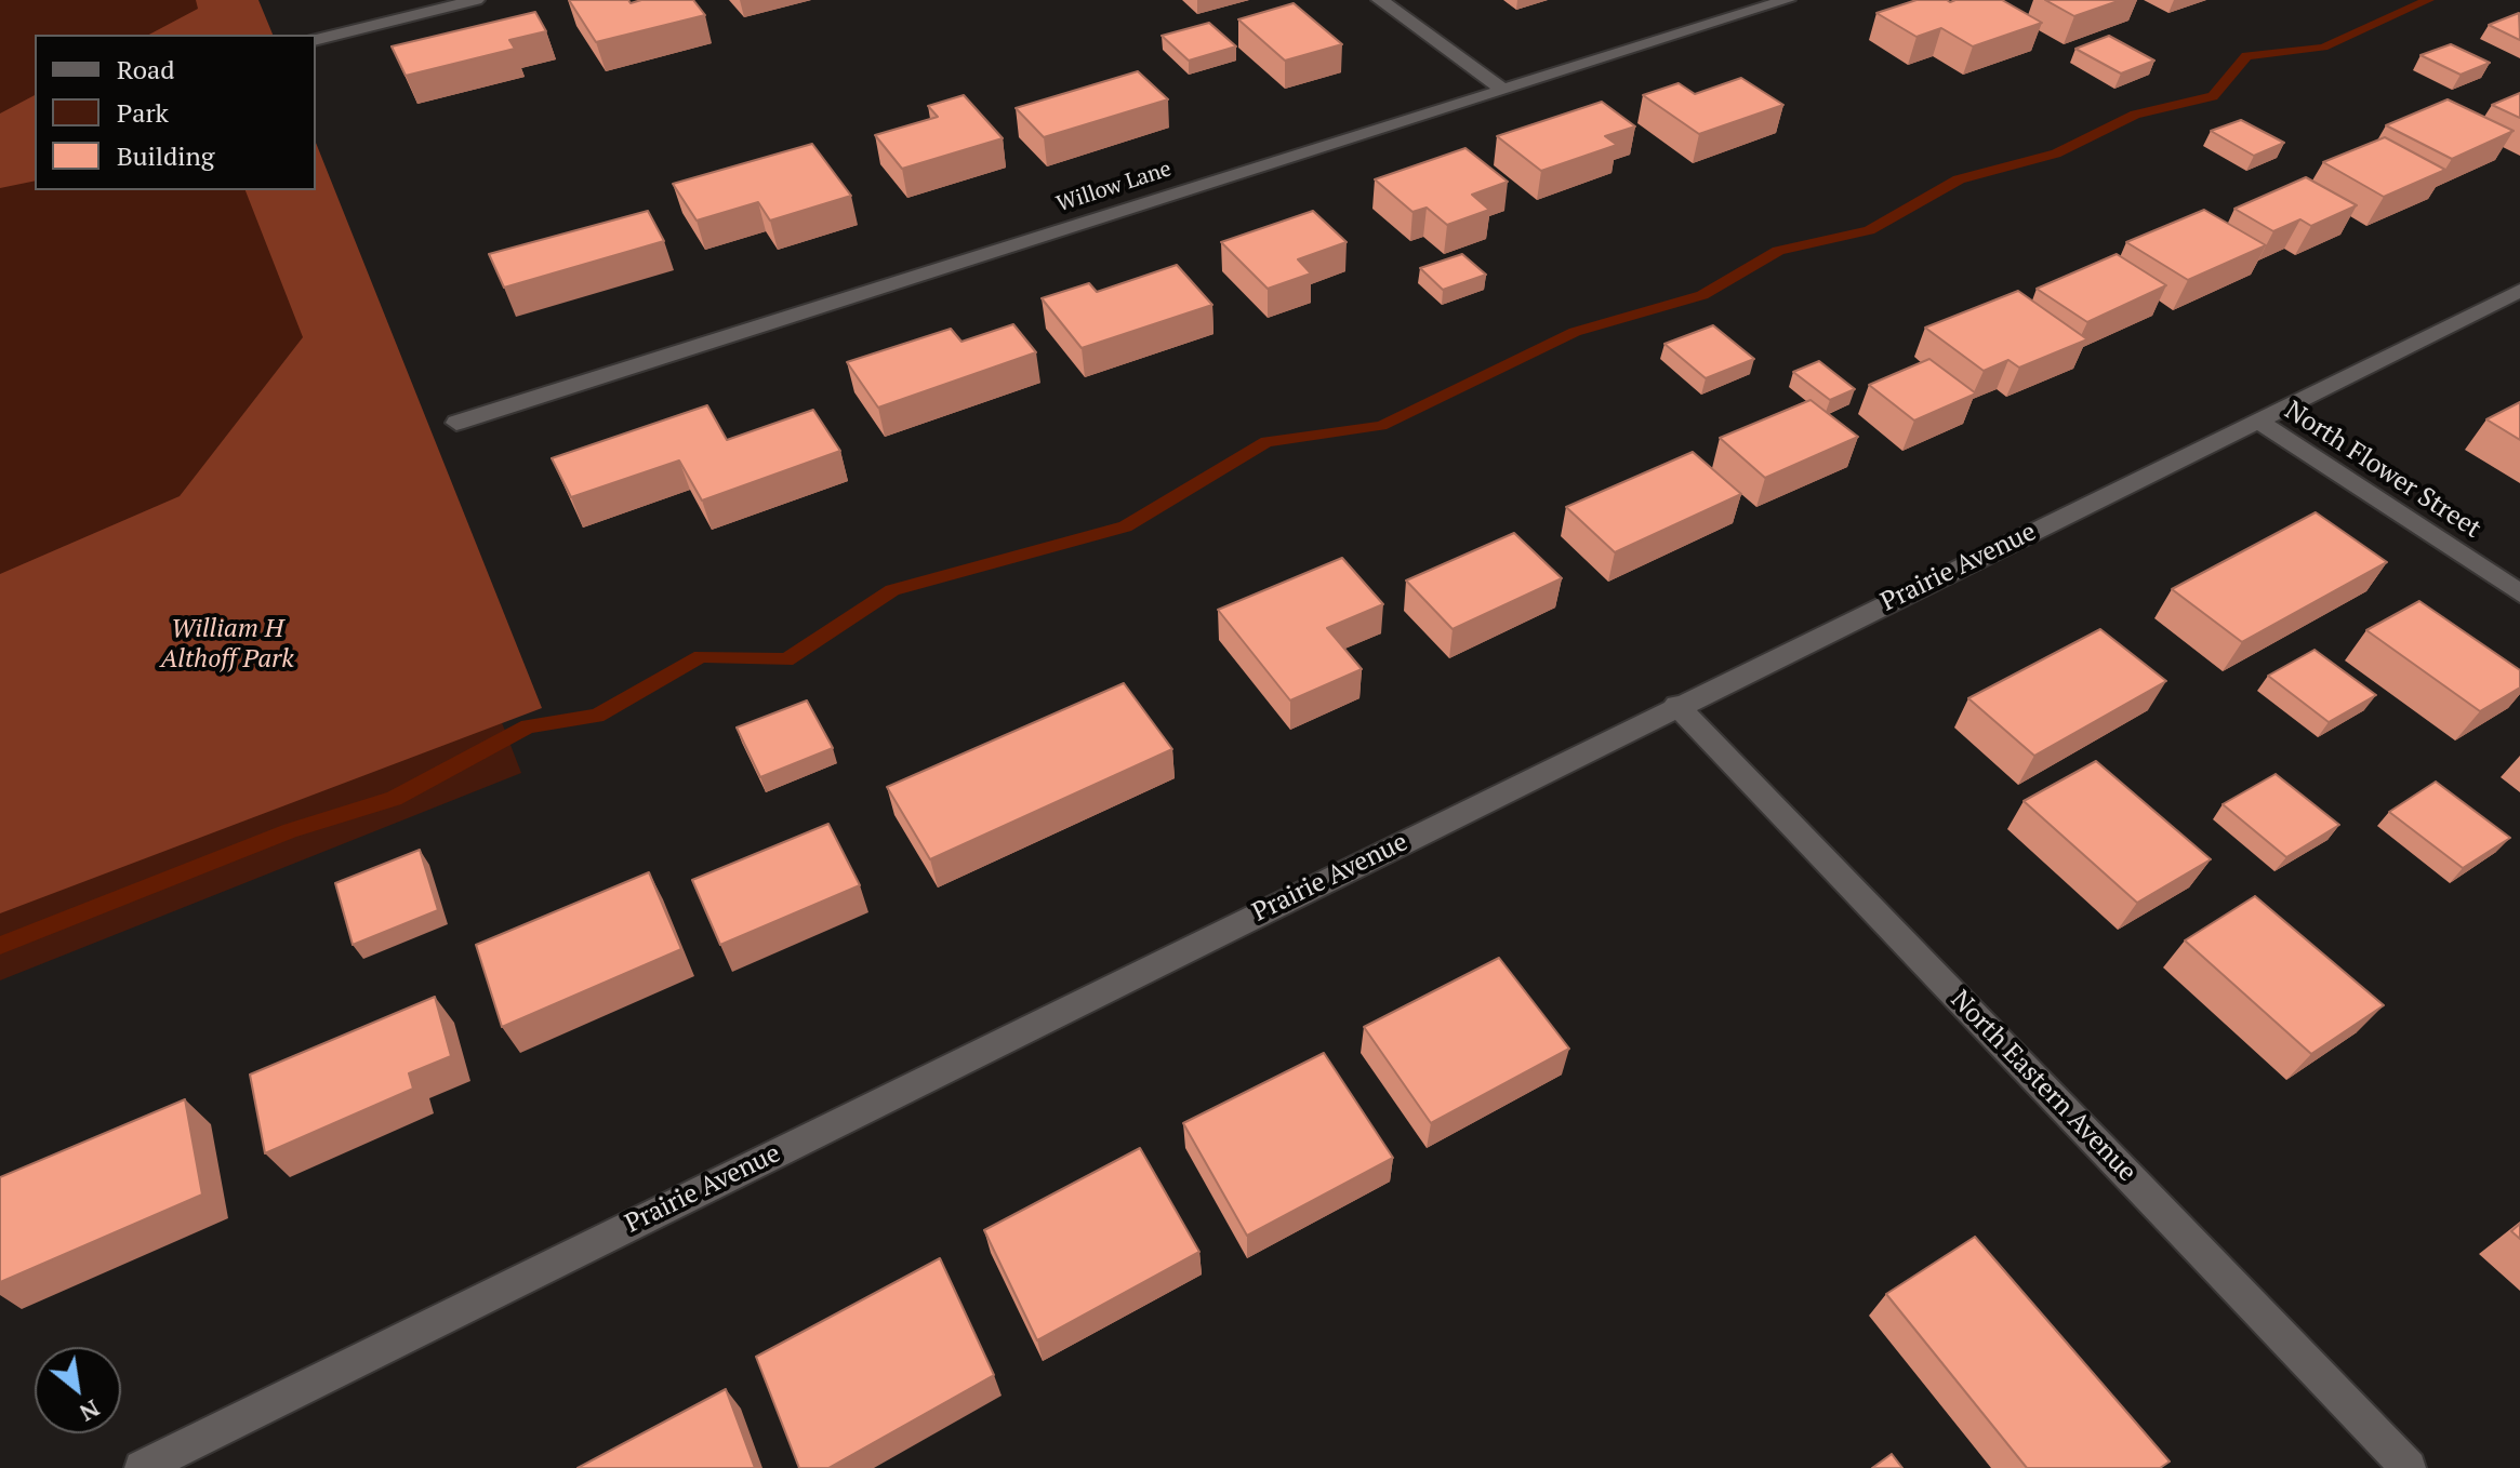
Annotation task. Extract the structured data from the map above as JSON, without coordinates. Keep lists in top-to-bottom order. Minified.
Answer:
{"streets":{"street":["Willow Lane","North Flower Street","Prairie Avenue","North Eastern Avenue"]},"crossings":[["North Flower Street","Prairie Avenue"],["Prairie Avenue","North Eastern Avenue"]],"parks":["William H Althoff Park"],"legend":["Road","Park","Building"],"north":"bottom right"}
